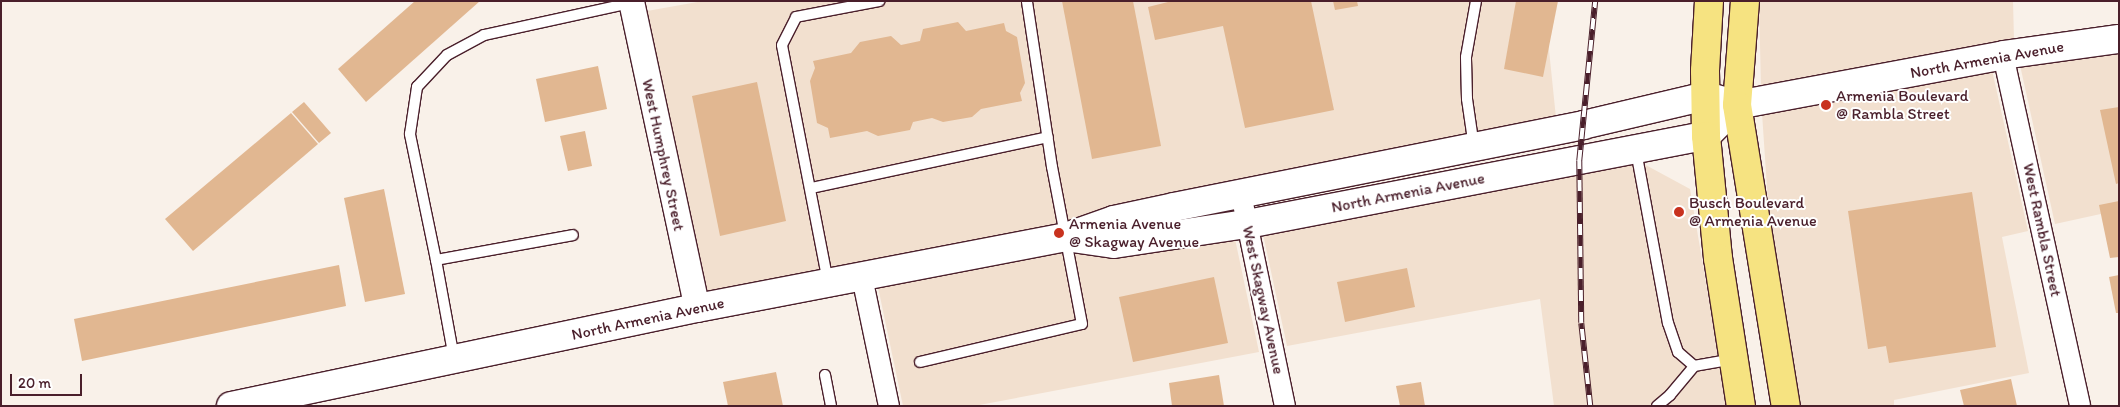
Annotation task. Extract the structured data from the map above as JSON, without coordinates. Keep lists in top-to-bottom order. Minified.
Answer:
{"streets":{"main road":["North Armenia Avenue"],"street":["West Humphrey Street","West Rambla Street","West Skagway Avenue"]},"crossings":[["North Armenia Avenue","West Humphrey Street"],["North Armenia Avenue","West Rambla Street"],["North Armenia Avenue","West Skagway Avenue"]],"places":["Armenia Boulevard @ Rambla Street","Busch Boulevard @ Armenia Avenue","Armenia Avenue @ Skagway Avenue"],"scale_bar":"20 m"}
